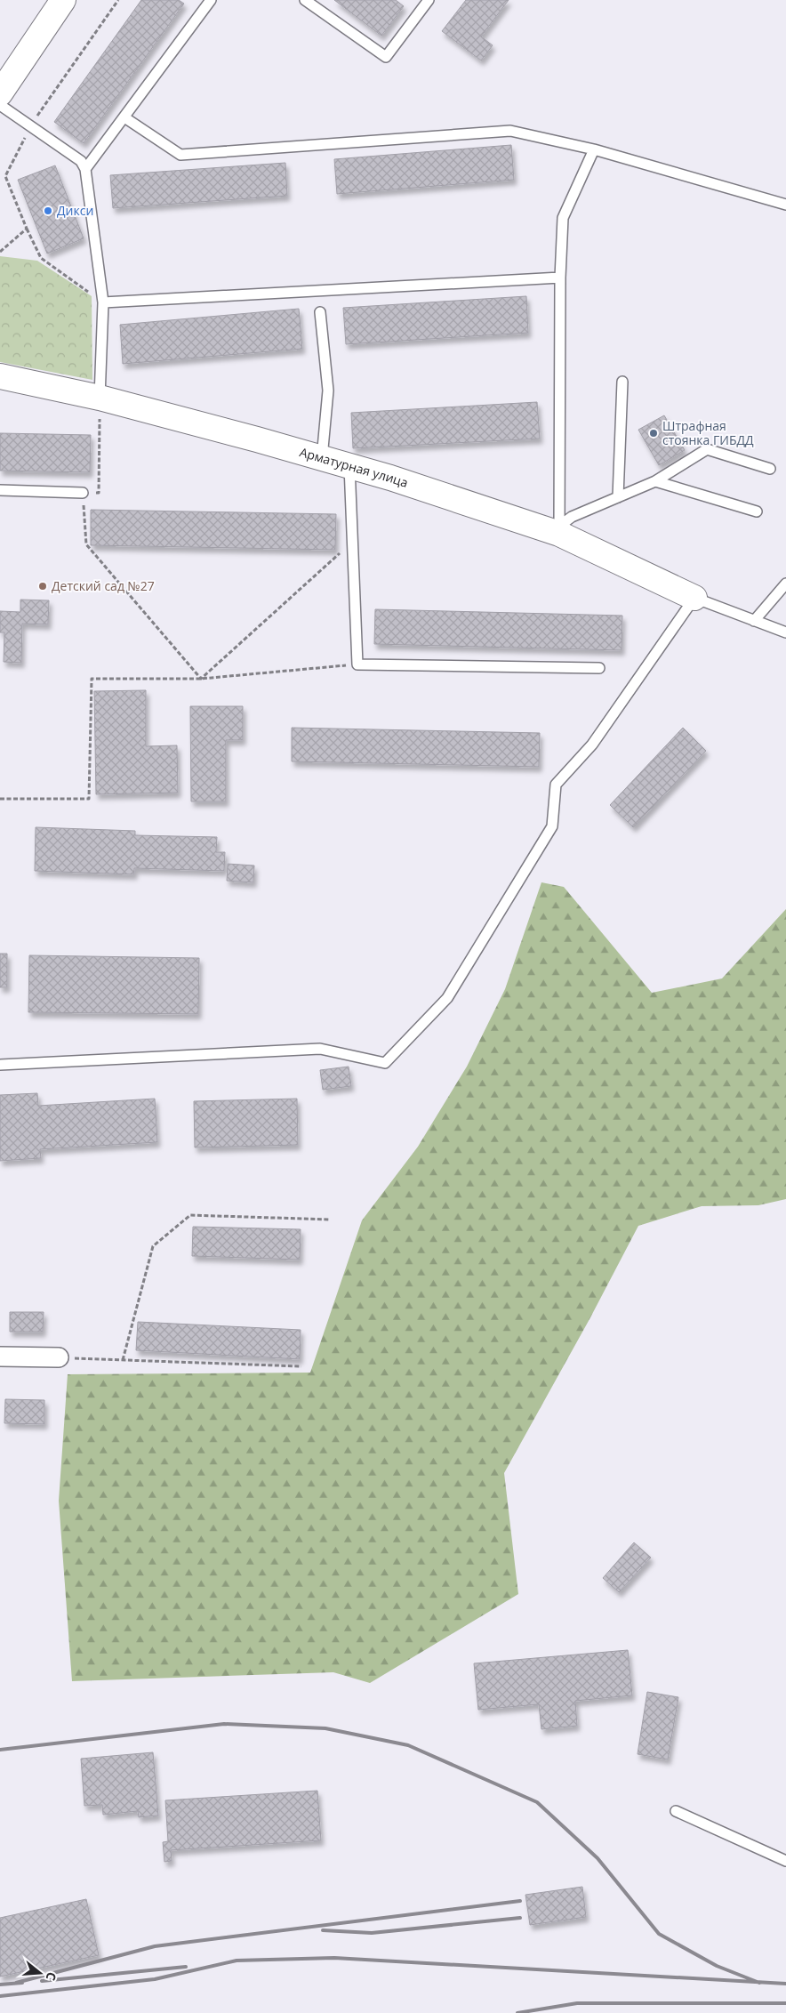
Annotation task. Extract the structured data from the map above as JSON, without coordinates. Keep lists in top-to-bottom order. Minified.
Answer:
{"streets":{"street":["Арматурная улица"]},"places":["Дикси","Штрафная стоянка ГИБДД","Детский сад №27"],"north":"right"}
